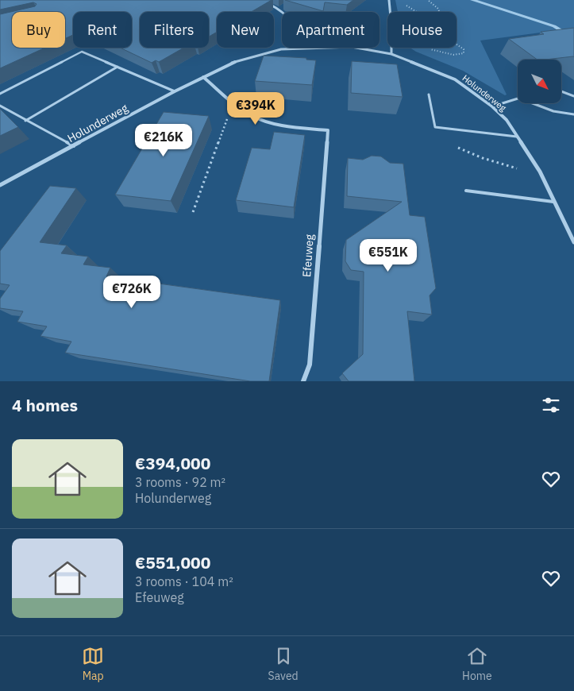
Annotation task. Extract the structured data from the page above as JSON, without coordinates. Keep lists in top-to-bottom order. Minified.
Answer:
{"streets":{"street":["Holunderweg","Efeuweg"]},"north":"bottom right","page":{"chip":["Buy","Rent","Filters","New","Apartment","House"],"price":["€394K","€216K","€551K","€726K"],"heading":"4 homes","list":[{"name":"€394,000","note":"3 rooms · 92 m² · Holunderweg"},{"name":"€551,000","note":"3 rooms · 104 m² · Efeuweg"}],"tabs":["Map","Saved","Home"]}}
